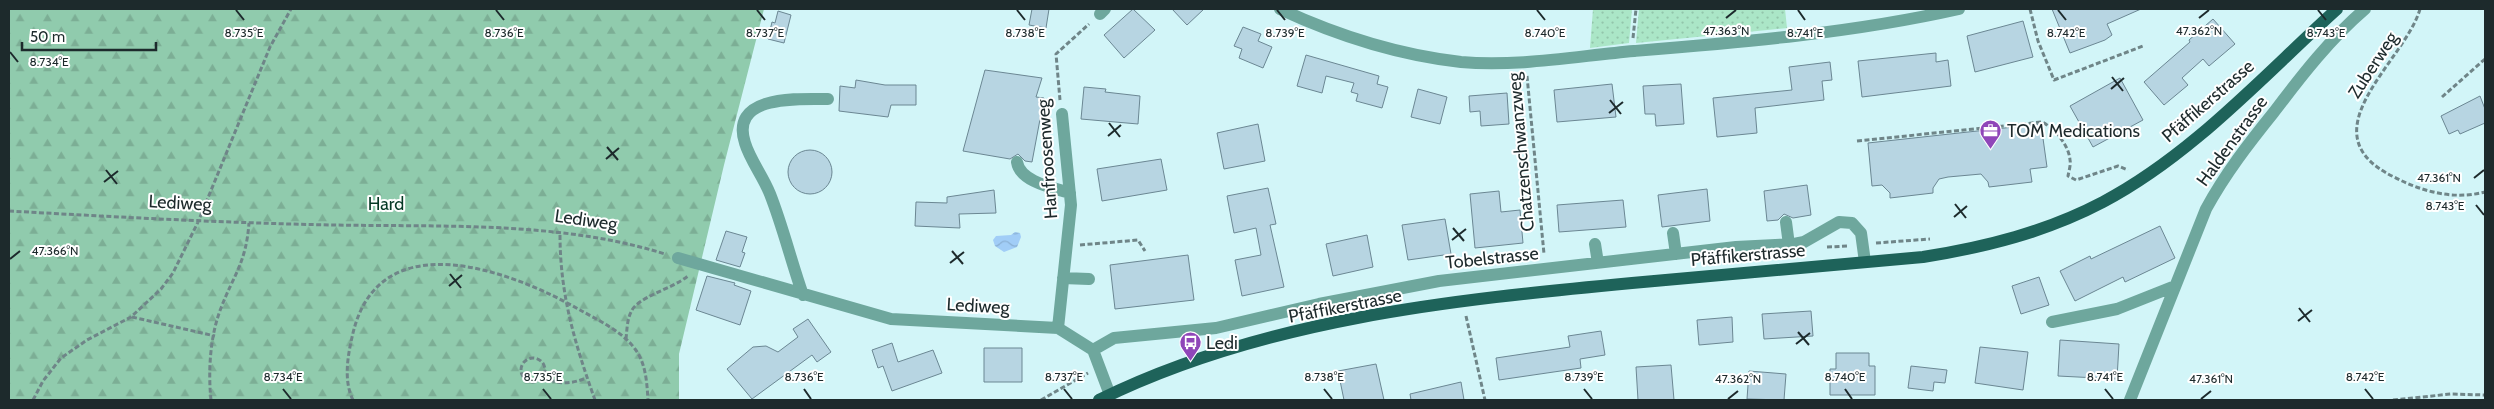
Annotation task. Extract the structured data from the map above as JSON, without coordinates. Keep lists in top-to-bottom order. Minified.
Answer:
{"streets":{"main road":["Pfäffikerstrasse"],"street":["Haldenstrasse","Hanfroosenweg","Lediweg","Tobelstrasse"],"path":["Zuberweg","Chatzenschwanzweg"]},"crossings":[["Pfäffikerstrasse","Tobelstrasse"],["Chatzenschwanzweg","Tobelstrasse"],["Hanfroosenweg","Lediweg"],["Lediweg","Tobelstrasse"]],"parks":["Hard"],"places":{"office":["TOM Medications"],"bus stop":["Ledi"]},"scale_bar":"50 m","coordinates":["47.363°N","47.362°N","8.736°E","8.741°E","8.742°E","8.743°E","8.735°E","8.737°E","8.738°E","8.739°E","8.740°E","8.734°E","47.361°N","47.366°N"]}
